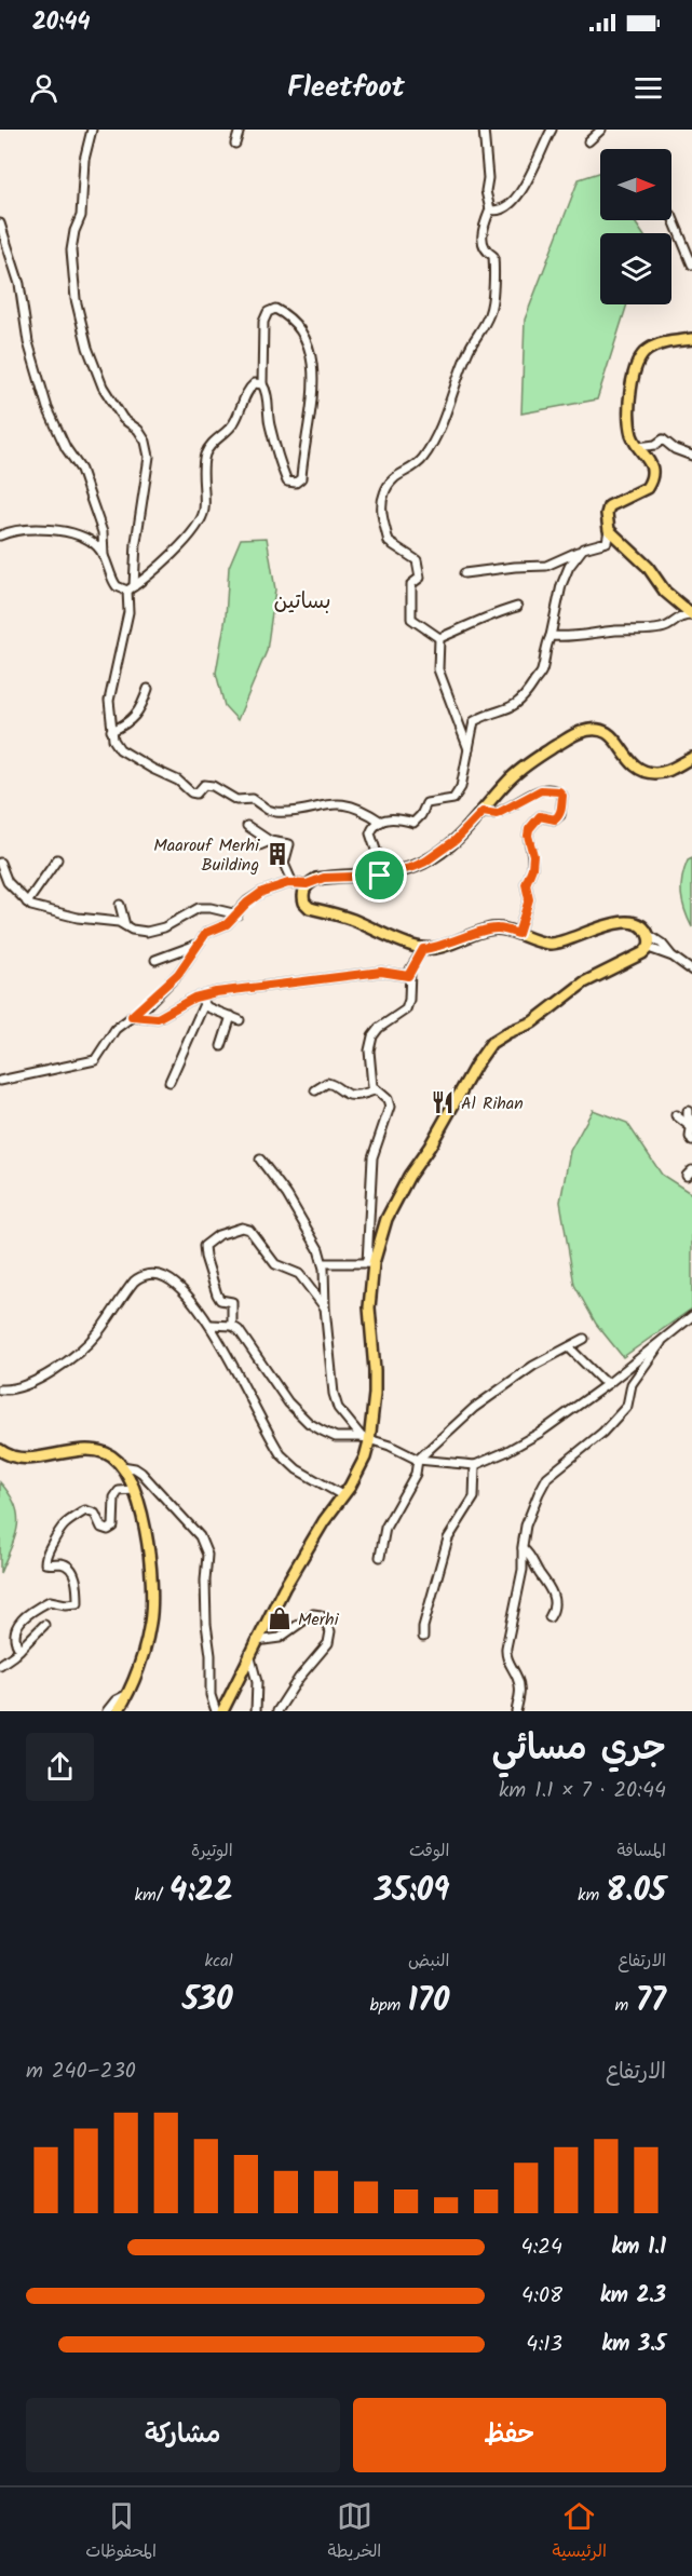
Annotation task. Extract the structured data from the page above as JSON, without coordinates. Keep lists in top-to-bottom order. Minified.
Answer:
{"districts":["بساتين"],"places":{"building":["Maarouf Merhi Building"],"restaurant":["Al Rihan"],"shop":["Merhi"]},"north":"right","page":{"status":"20:44","header":"Fleetfoot","heading":["جري مسائي","20:44 · 7 × 1.1 km"],"stats":[["المسافة","8.05 km"],["الوقت","35:09"],["الوتيرة","4:22 /km"],["الارتفاع","77 m"],["النبض","170 bpm"],["kcal","530"]],"chart":["الارتفاع","230–240 m"],"list":[{"name":"1.1 km","note":"4:24"},{"name":"2.3 km","note":"4:08"},{"name":"3.5 km","note":"4:13"}],"buttons":["حفظ","مشاركة"],"tabs":["الرئيسية","الخريطة","المحفوظات"]}}
